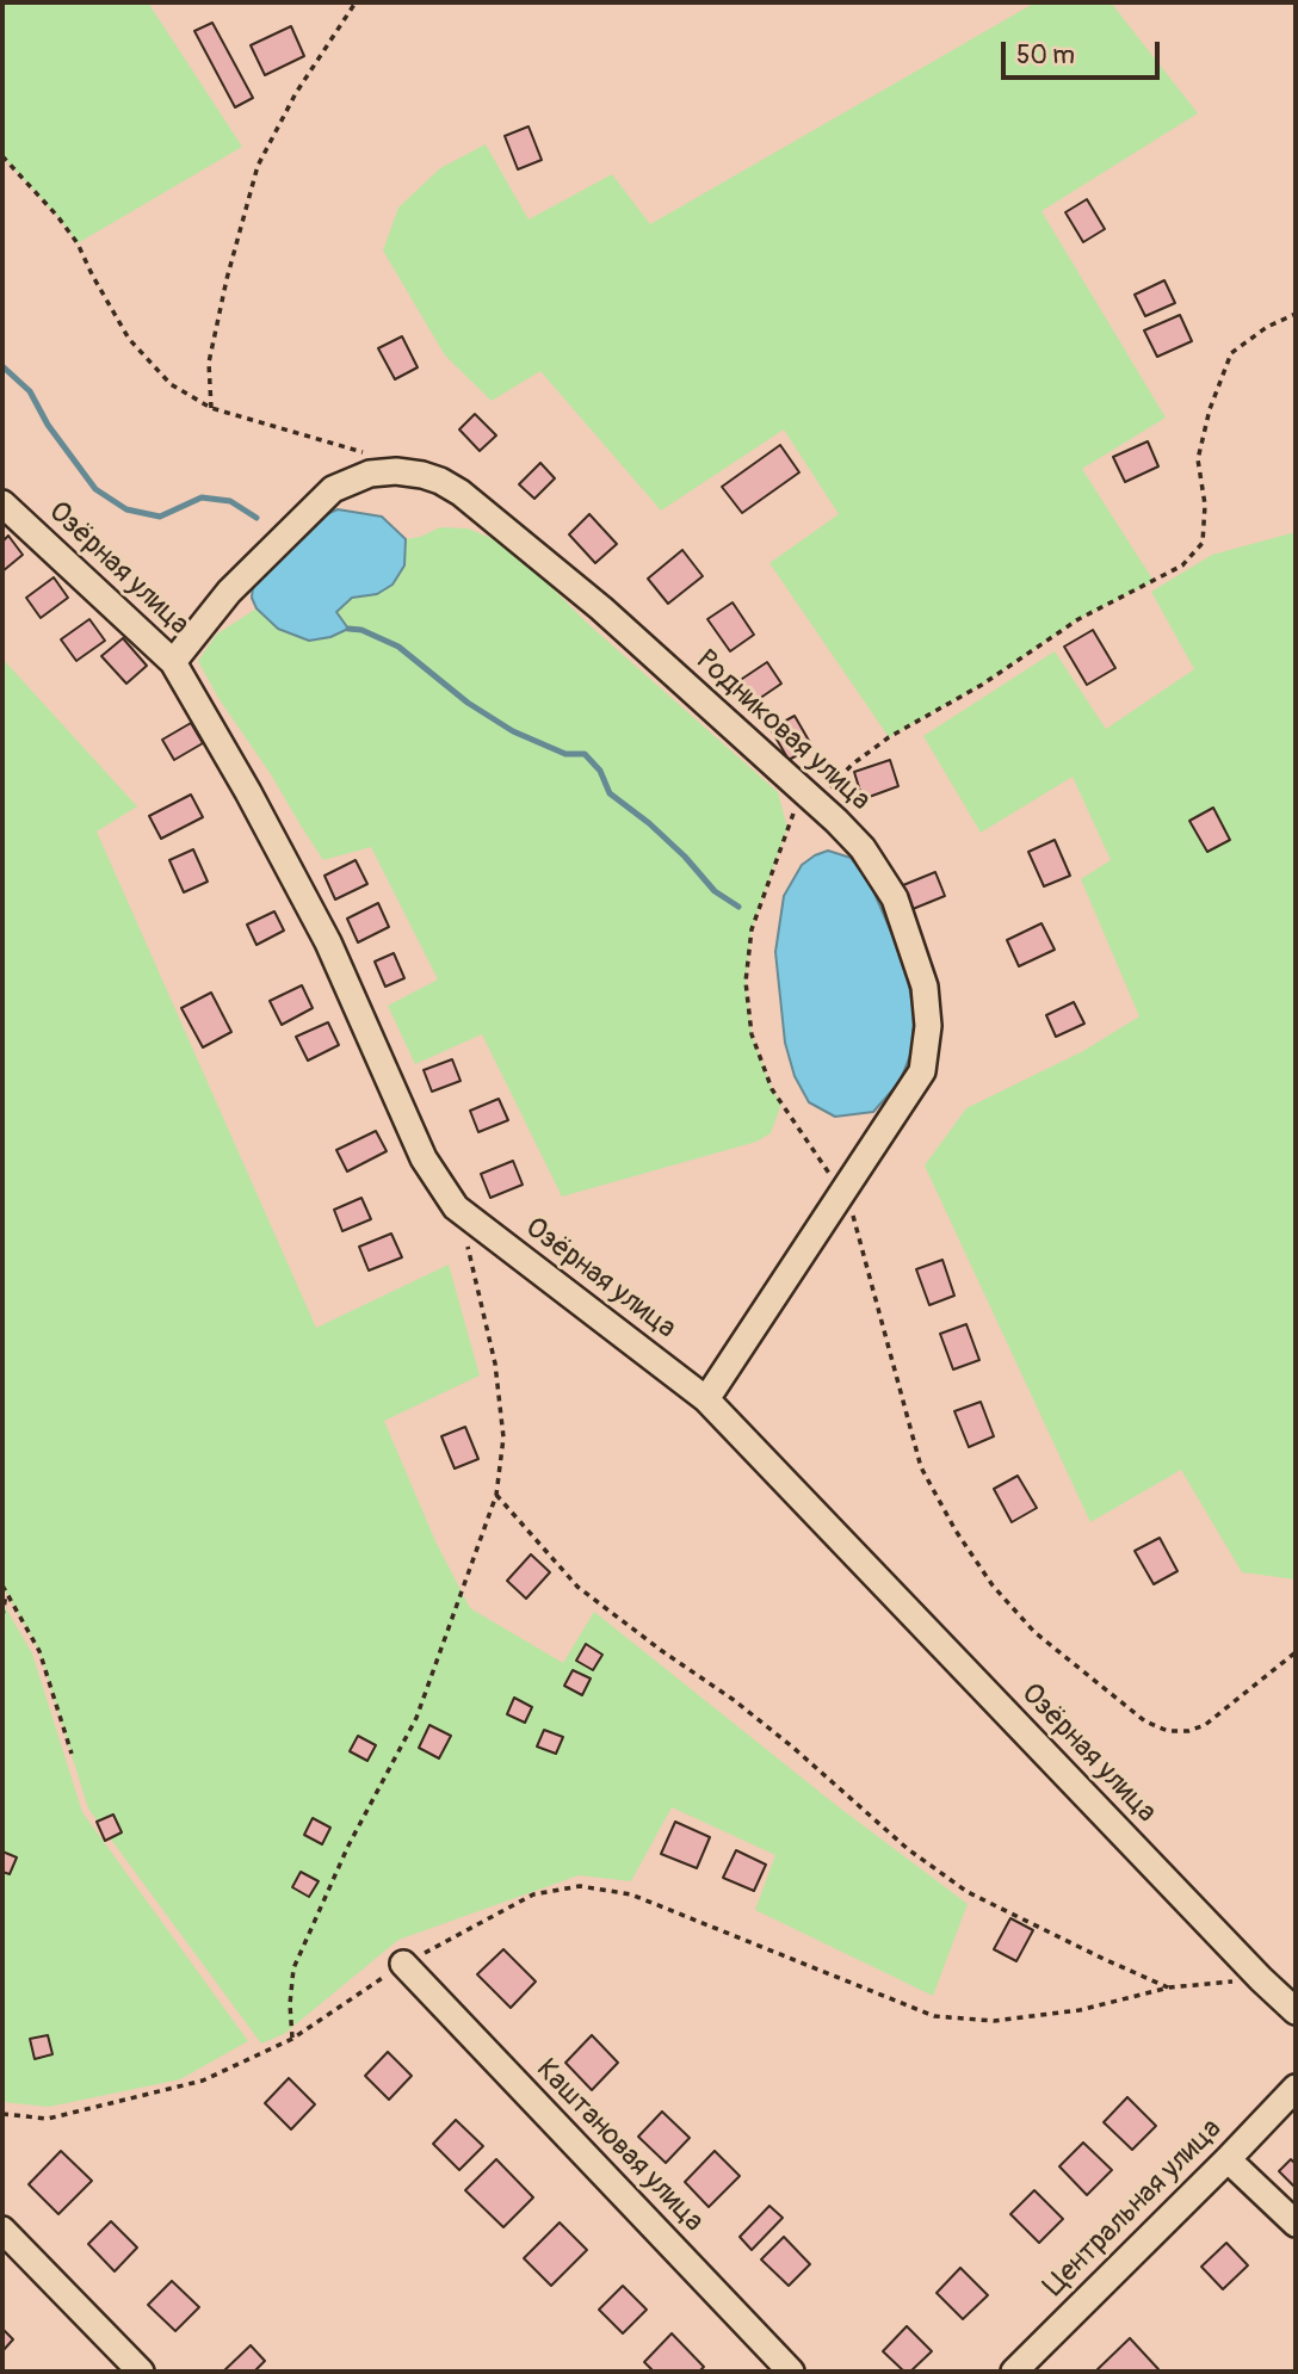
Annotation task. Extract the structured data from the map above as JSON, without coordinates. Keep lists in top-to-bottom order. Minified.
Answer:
{"streets":{"street":["Озёрная улица","Родниковая улица","Каштановая улица","Центральная улица"]},"crossings":[["Озёрная улица","Родниковая улица"]],"scale_bar":"50 m"}
